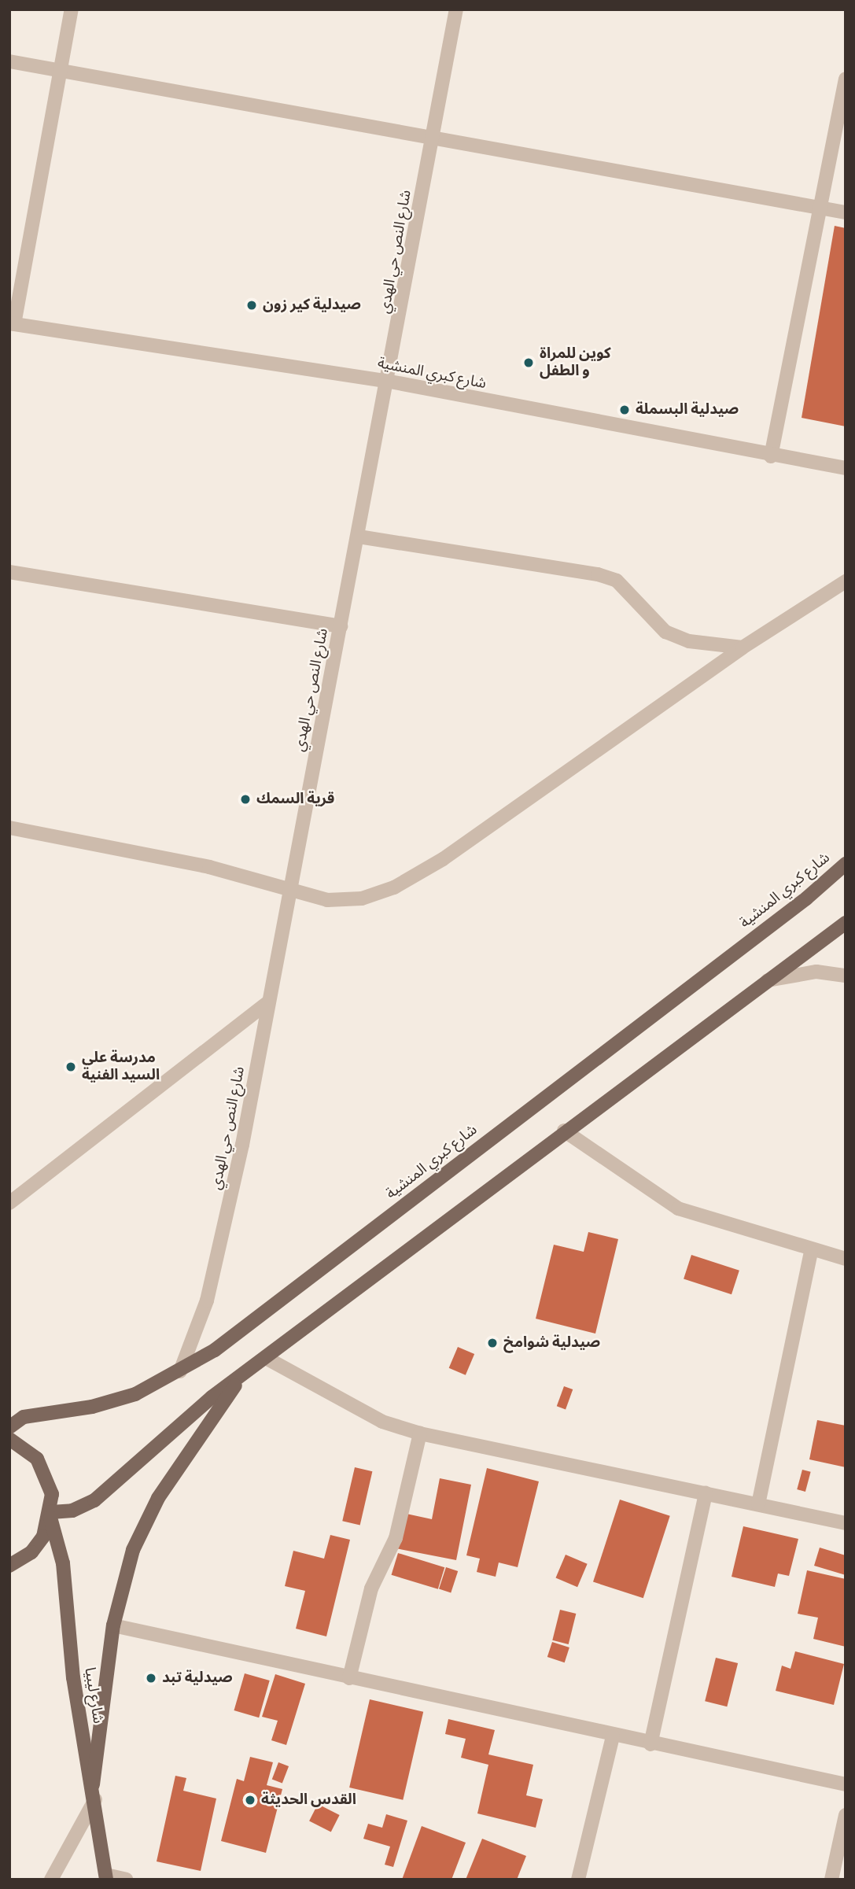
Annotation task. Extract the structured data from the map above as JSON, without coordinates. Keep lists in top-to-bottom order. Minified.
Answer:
{"streets":{"main road":["شارع كبري المنشية","شارع ليبيا"],"street":["شارع النص حي الهدي"]},"crossings":[["شارع النص حي الهدي","شارع كبري المنشية"]],"places":["صيدلية كير زون","كوين للمراة و الطفل","صيدلية البسملة","قرية السمك","مدرسة علي السيد الفنية","صيدلية شوامخ","صيدلية تبد","القدس الحديثة"]}
